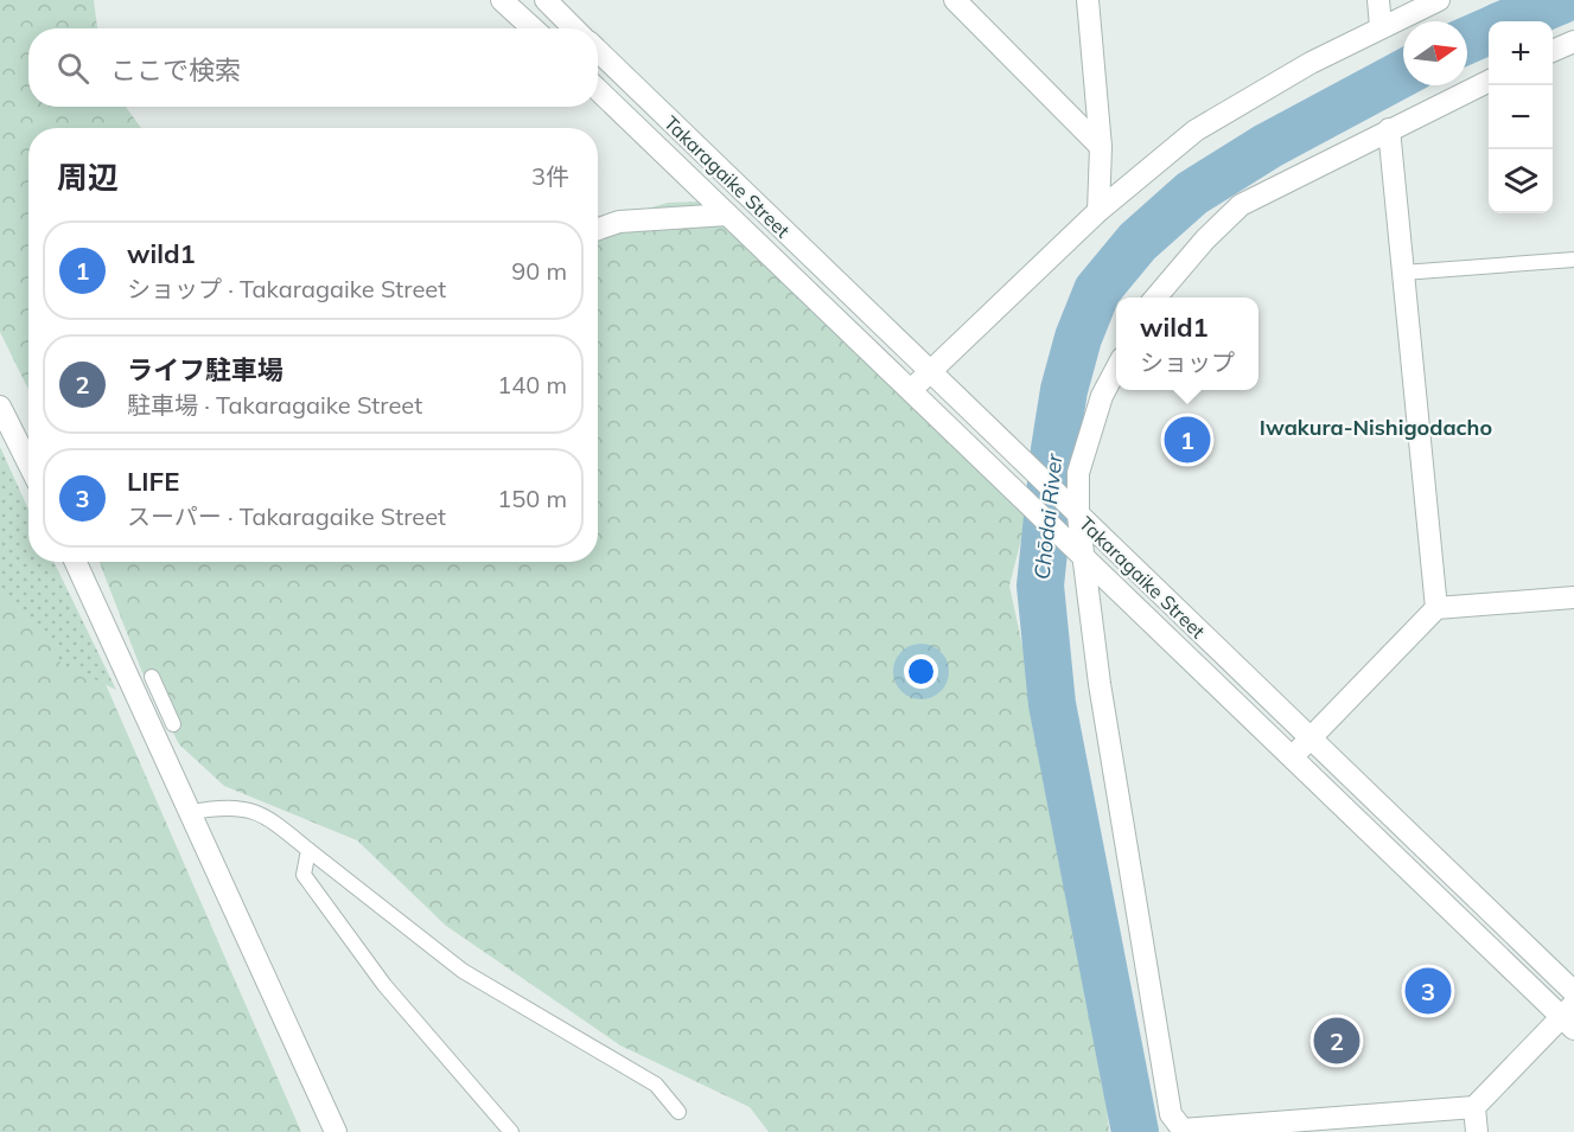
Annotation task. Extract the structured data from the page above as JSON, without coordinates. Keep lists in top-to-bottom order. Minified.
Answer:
{"streets":{"street":["Takaragaike Street"]},"districts":["Iwakura-Nishigodacho"],"water":["Chōdai River"],"north":"right","page":{"map_buttons":["+","−"],"search":"ここで検索","heading":["周辺","3件"],"list":[{"mark":"1","name":"wild1","note":"ショップ · Takaragaike Street","value":"90 m"},{"mark":"2","name":"ライフ駐車場","note":"駐車場 · Takaragaike Street","value":"140 m"},{"mark":"3","name":"LIFE","note":"スーパー · Takaragaike Street","value":"150 m"}],"popup":["wild1","ショップ"],"pins":["1","3","2"]}}
